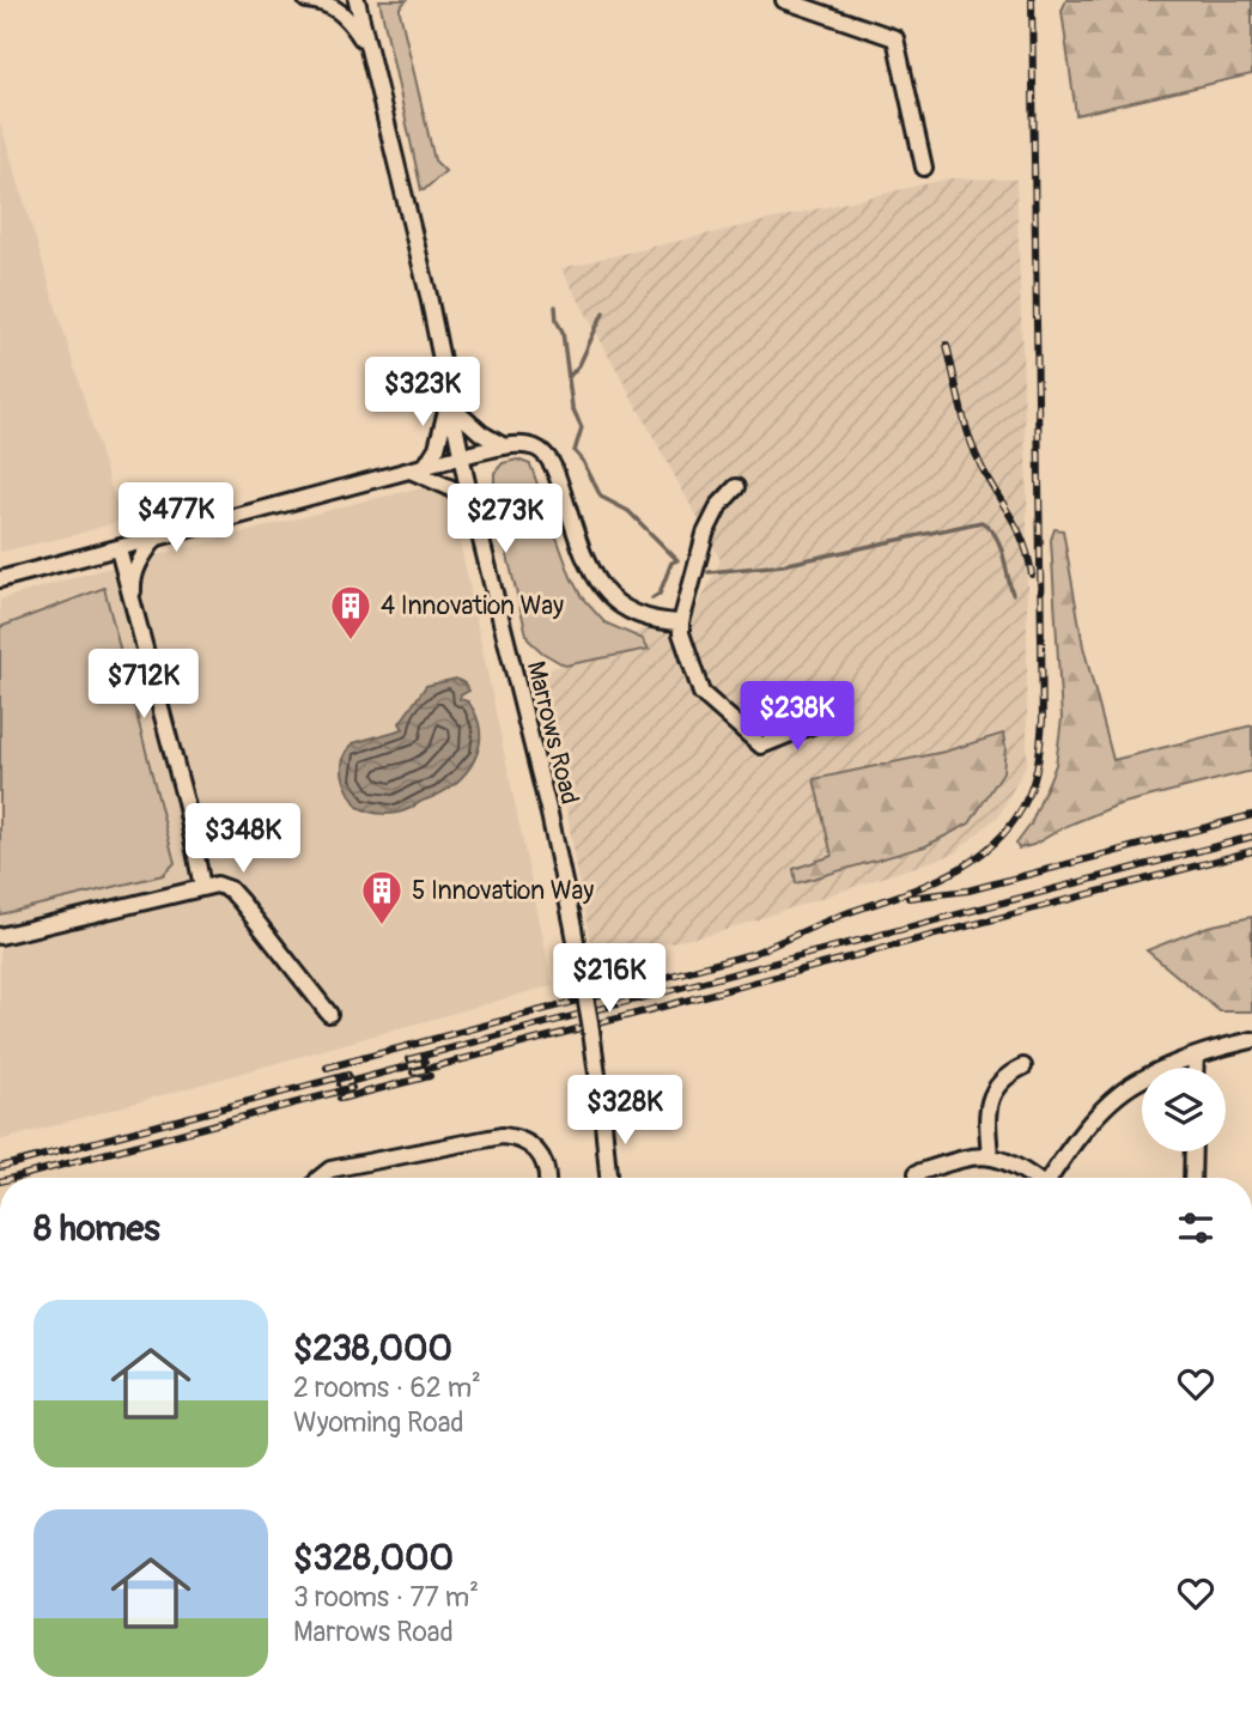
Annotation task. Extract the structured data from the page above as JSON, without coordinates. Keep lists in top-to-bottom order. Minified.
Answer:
{"streets":{"street":["Marrows Road"]},"places":{"building":["4 Innovation Way","5 Innovation Way"]},"page":{"price":["$323K","$477K","$273K","$712K","$238K","$348K","$216K","$328K"],"heading":"8 homes","list":[{"name":"$238,000","note":"2 rooms · 62 m² · Wyoming Road"},{"name":"$328,000","note":"3 rooms · 77 m² · Marrows Road"}]}}
